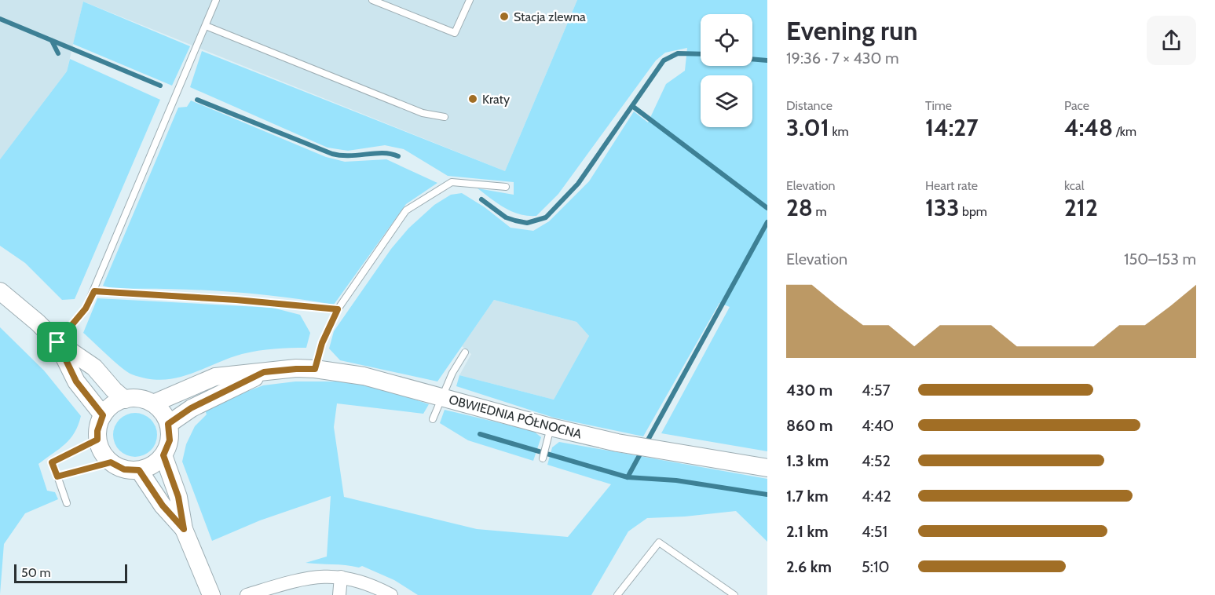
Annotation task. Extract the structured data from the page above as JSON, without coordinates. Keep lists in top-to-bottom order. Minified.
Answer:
{"streets":{"main road":["OBWIEDNIA PÓŁNOCNA"]},"places":["Stacja zlewna","Kraty"],"scale_bar":"50 m","page":{"heading":["Evening run","19:36 · 7 × 430 m"],"stats":[["Distance","3.01 km"],["Time","14:27"],["Pace","4:48 /km"],["Elevation","28 m"],["Heart rate","133 bpm"],["kcal","212"]],"chart":["Elevation","150–153 m"],"list":[{"name":"430 m","note":"4:57"},{"name":"860 m","note":"4:40"},{"name":"1.3 km","note":"4:52"},{"name":"1.7 km","note":"4:42"},{"name":"2.1 km","note":"4:51"},{"name":"2.6 km","note":"5:10"}],"scale":"50 m"}}
